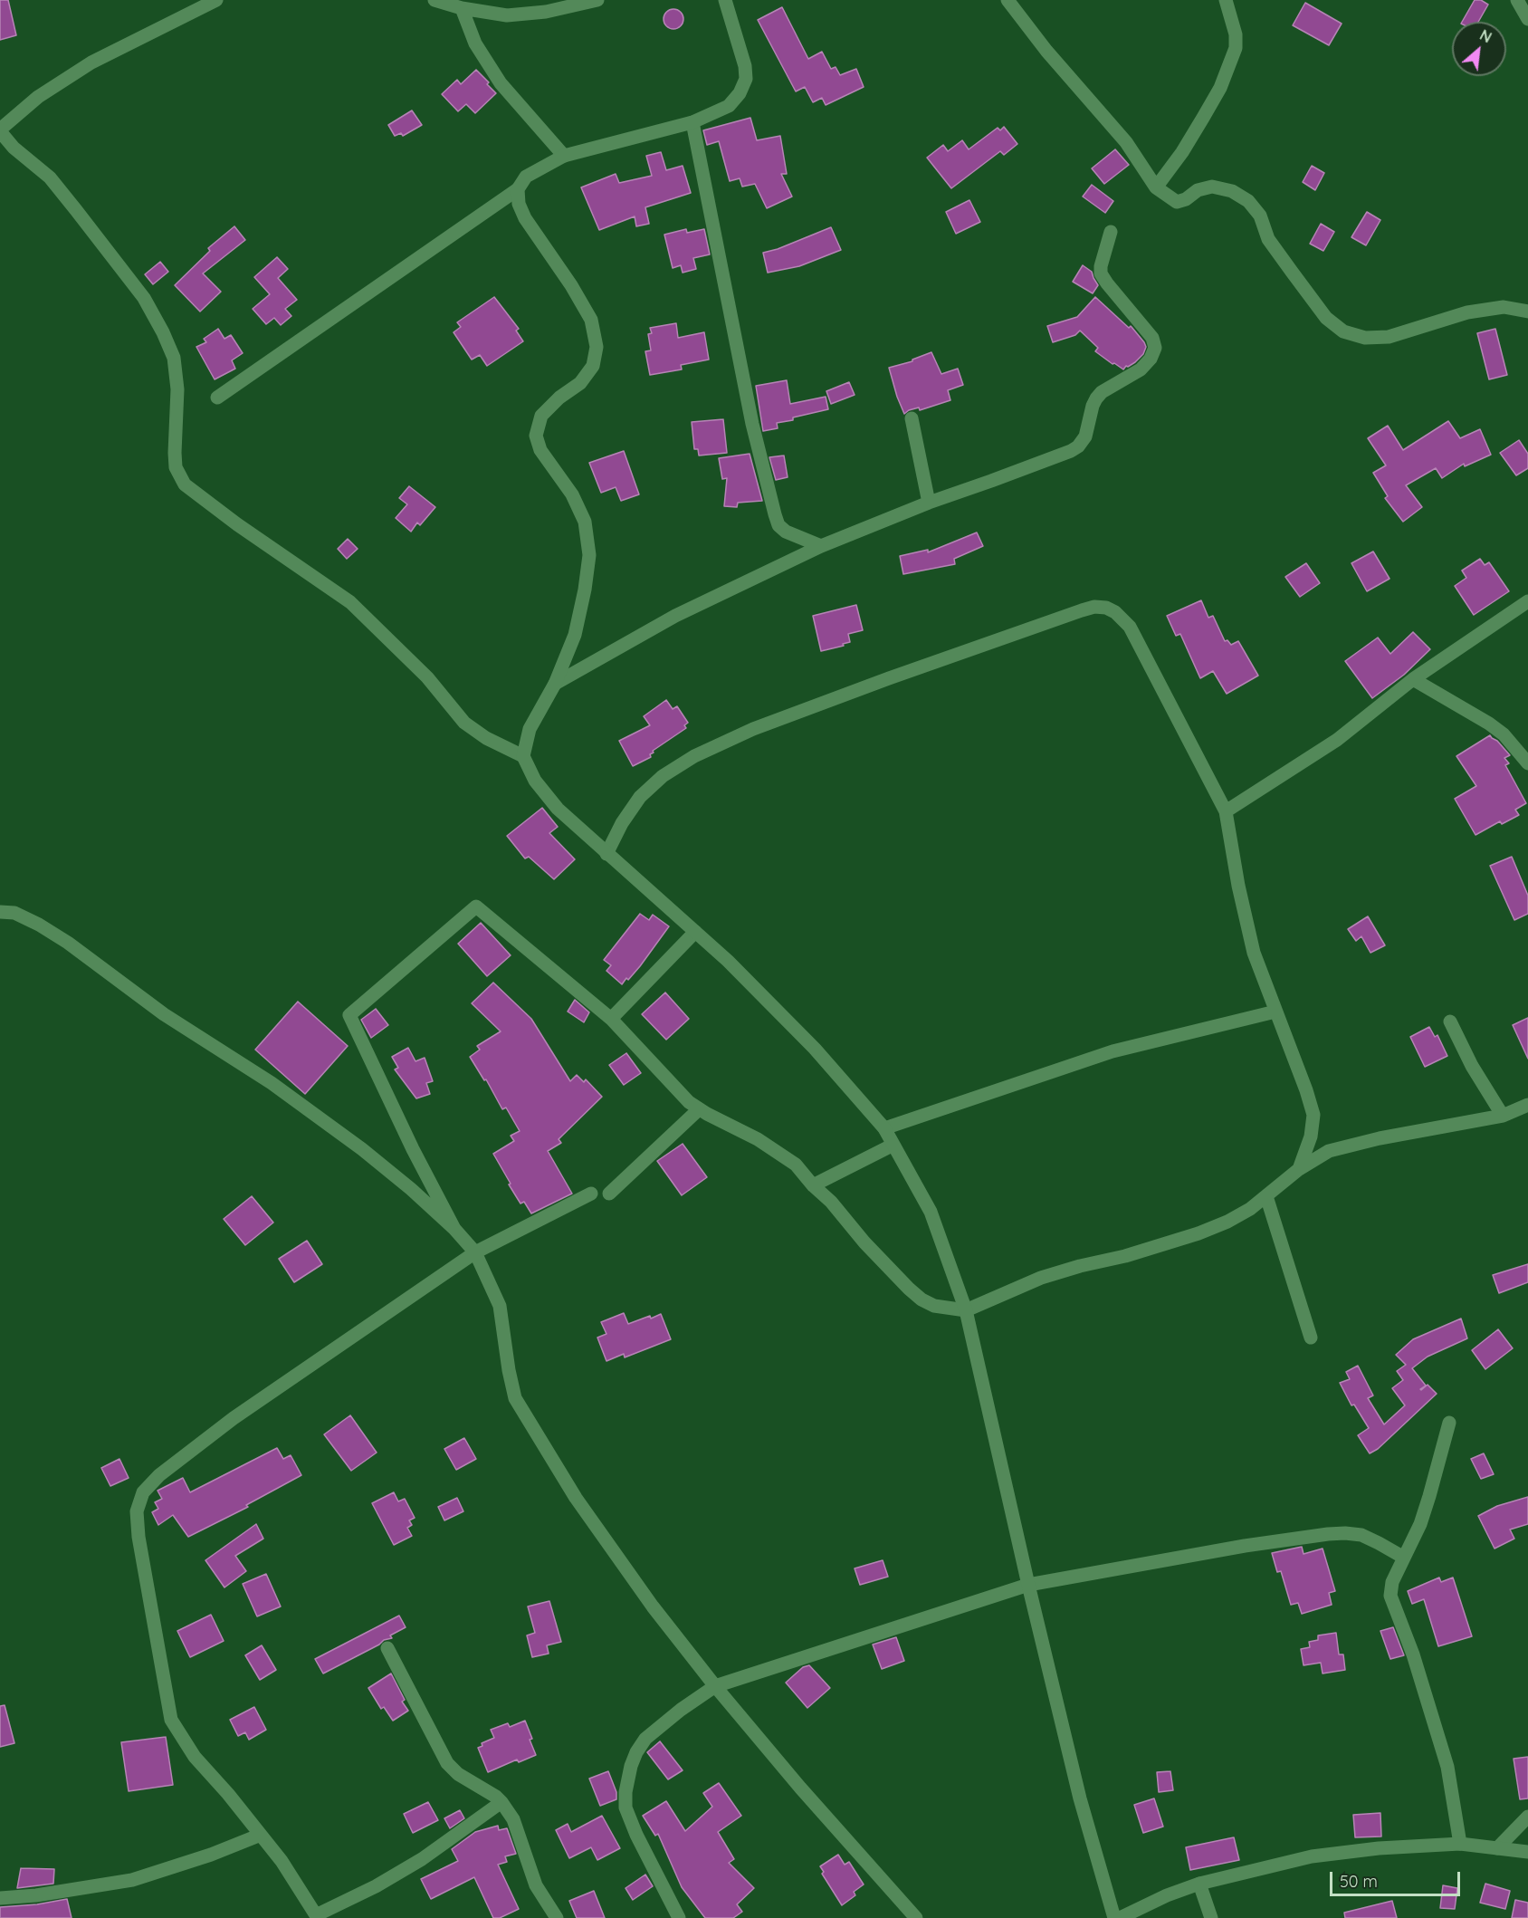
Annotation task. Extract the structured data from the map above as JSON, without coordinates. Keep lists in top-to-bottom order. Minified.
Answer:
{"scale_bar":"50 m","north":"top right"}
